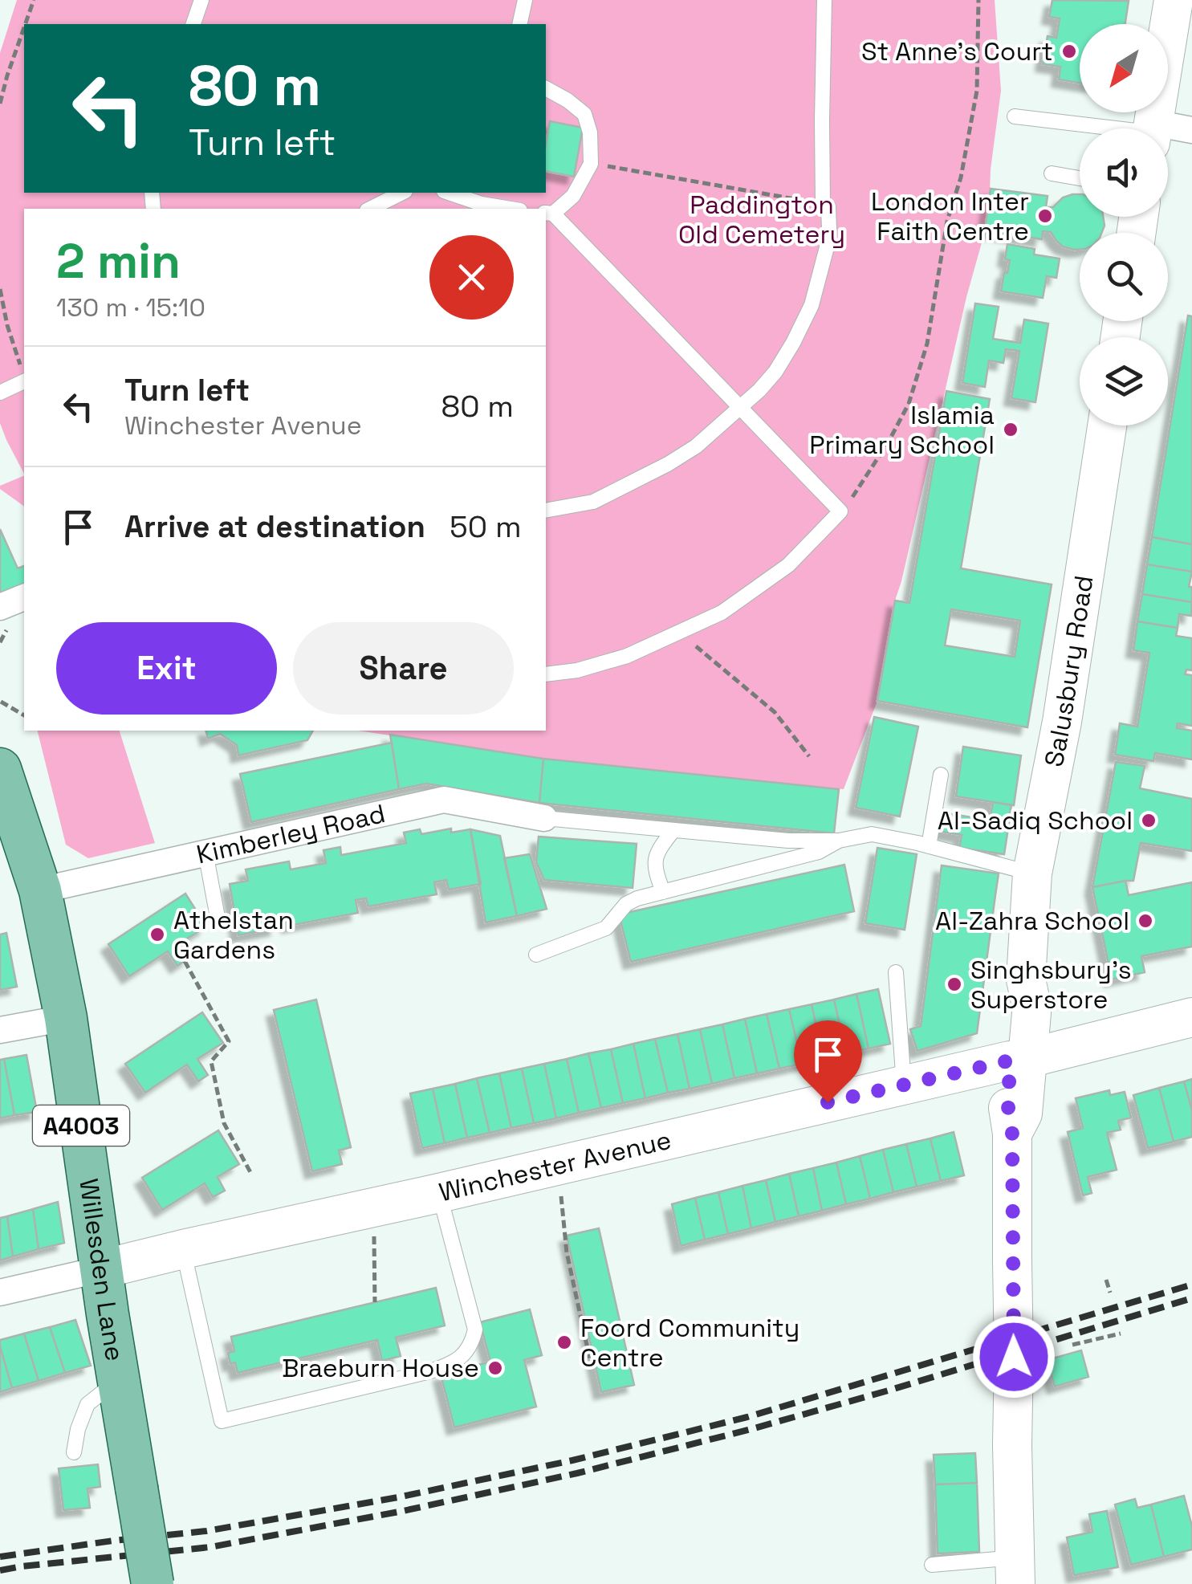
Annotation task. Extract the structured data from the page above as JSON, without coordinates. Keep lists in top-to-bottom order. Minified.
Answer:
{"streets":{"main road":["A4003","Willesden Lane"],"street":["Salusbury Road","Kimberley Road","Winchester Avenue"]},"crossings":[["Salusbury Road","Winchester Avenue"],["Kimberley Road","Willesden Lane"],["Winchester Avenue","Willesden Lane"]],"parks":["Paddington Old Cemetery"],"places":["St Anne's Court","London Inter Faith Centre","Islamia Primary School","Al-Sadiq School","Al-Zahra School","Athelstan Gardens","Singhsbury's Superstore","Foord Community Centre","Braeburn House"],"north":"bottom left","page":{"turn":["80 m","Turn left"],"heading":["2 min","130 m · 15:10"],"list":[{"name":"Turn left","note":"Winchester Avenue","value":"80 m"},{"name":"Arrive at destination","value":"50 m"}],"buttons":["Exit","Share"]}}
